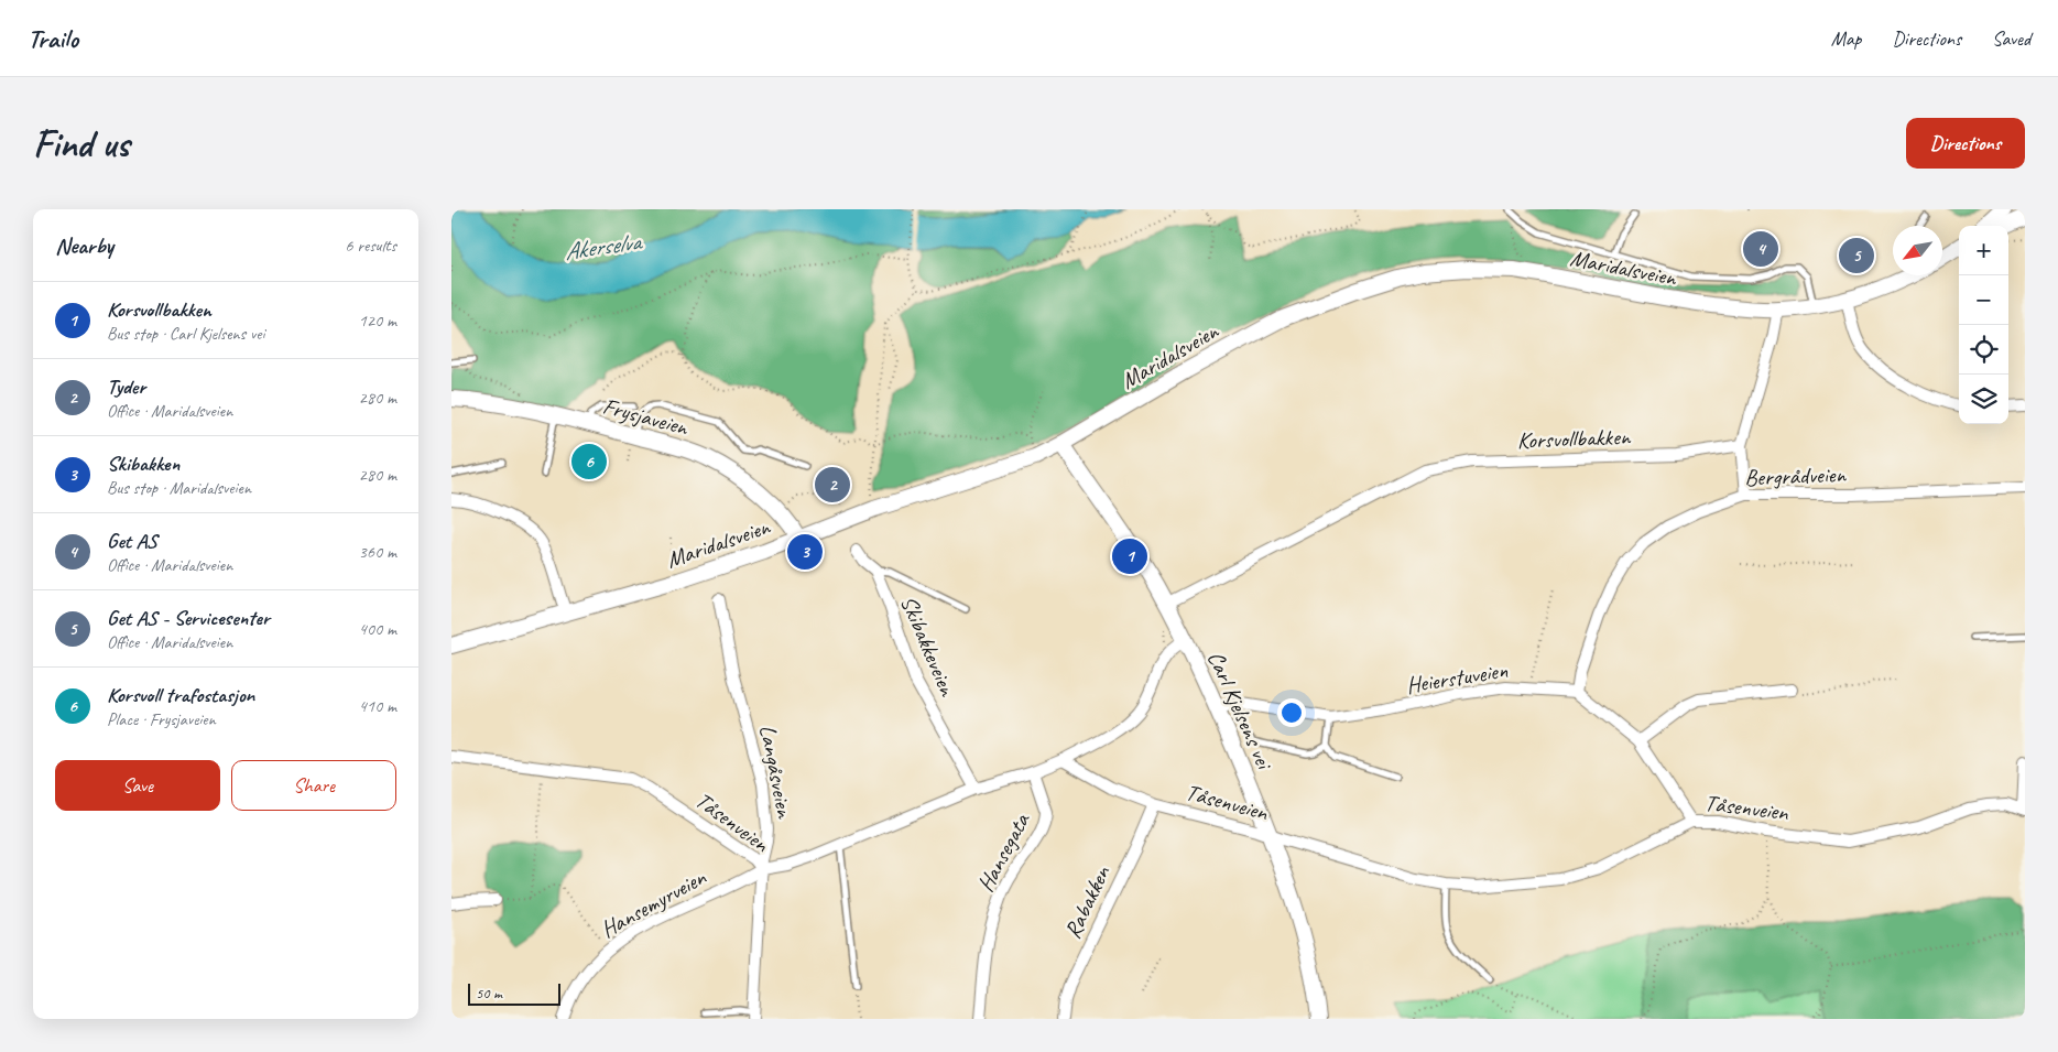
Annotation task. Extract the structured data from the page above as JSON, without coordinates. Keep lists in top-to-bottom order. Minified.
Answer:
{"streets":{"main road":["Maridalsveien","Frysjaveien","Carl Kjelsens vei"],"street":["Korsvollbakken","Bergrådveien","Skibakkeveien","Heierstuveien","Langåsveien","Tåsenveien","Hansegata","Rabakken","Hansemyrveien"]},"crossings":[["Maridalsveien","Frysjaveien"],["Maridalsveien","Carl Kjelsens vei"],["Korsvollbakken","Carl Kjelsens vei"],["Bergrådveien","Heierstuveien"],["Skibakkeveien","Tåsenveien"],["Heierstuveien","Carl Kjelsens vei"],["Carl Kjelsens vei","Tåsenveien"],["Langåsveien","Tåsenveien"],["Langåsveien","Hansemyrveien"],["Tåsenveien","Hansegata"],["Tåsenveien","Rabakken"],["Tåsenveien","Hansemyrveien"]],"water":["Akerselva"],"scale_bar":"50 m","north":"bottom left","page":{"header":"Trailo","nav":["Map","Directions","Saved"],"buttons":["Directions",["Save","Share"]],"title":"Find us","heading":["Nearby","6 results"],"map_buttons":["+","−"],"pins":["4","5","6","2","3","1"],"list":[{"mark":"1","name":"Korsvollbakken","note":"Bus stop · Carl Kjelsens vei","value":"120 m"},{"mark":"2","name":"Tyder","note":"Office · Maridalsveien","value":"280 m"},{"mark":"3","name":"Skibakken","note":"Bus stop · Maridalsveien","value":"280 m"},{"mark":"4","name":"Get AS","note":"Office · Maridalsveien","value":"360 m"},{"mark":"5","name":"Get AS - Servicesenter","note":"Office · Maridalsveien","value":"400 m"},{"mark":"6","name":"Korsvoll trafostasjon","note":"Place · Frysjaveien","value":"410 m"}],"scale":"50 m"}}
